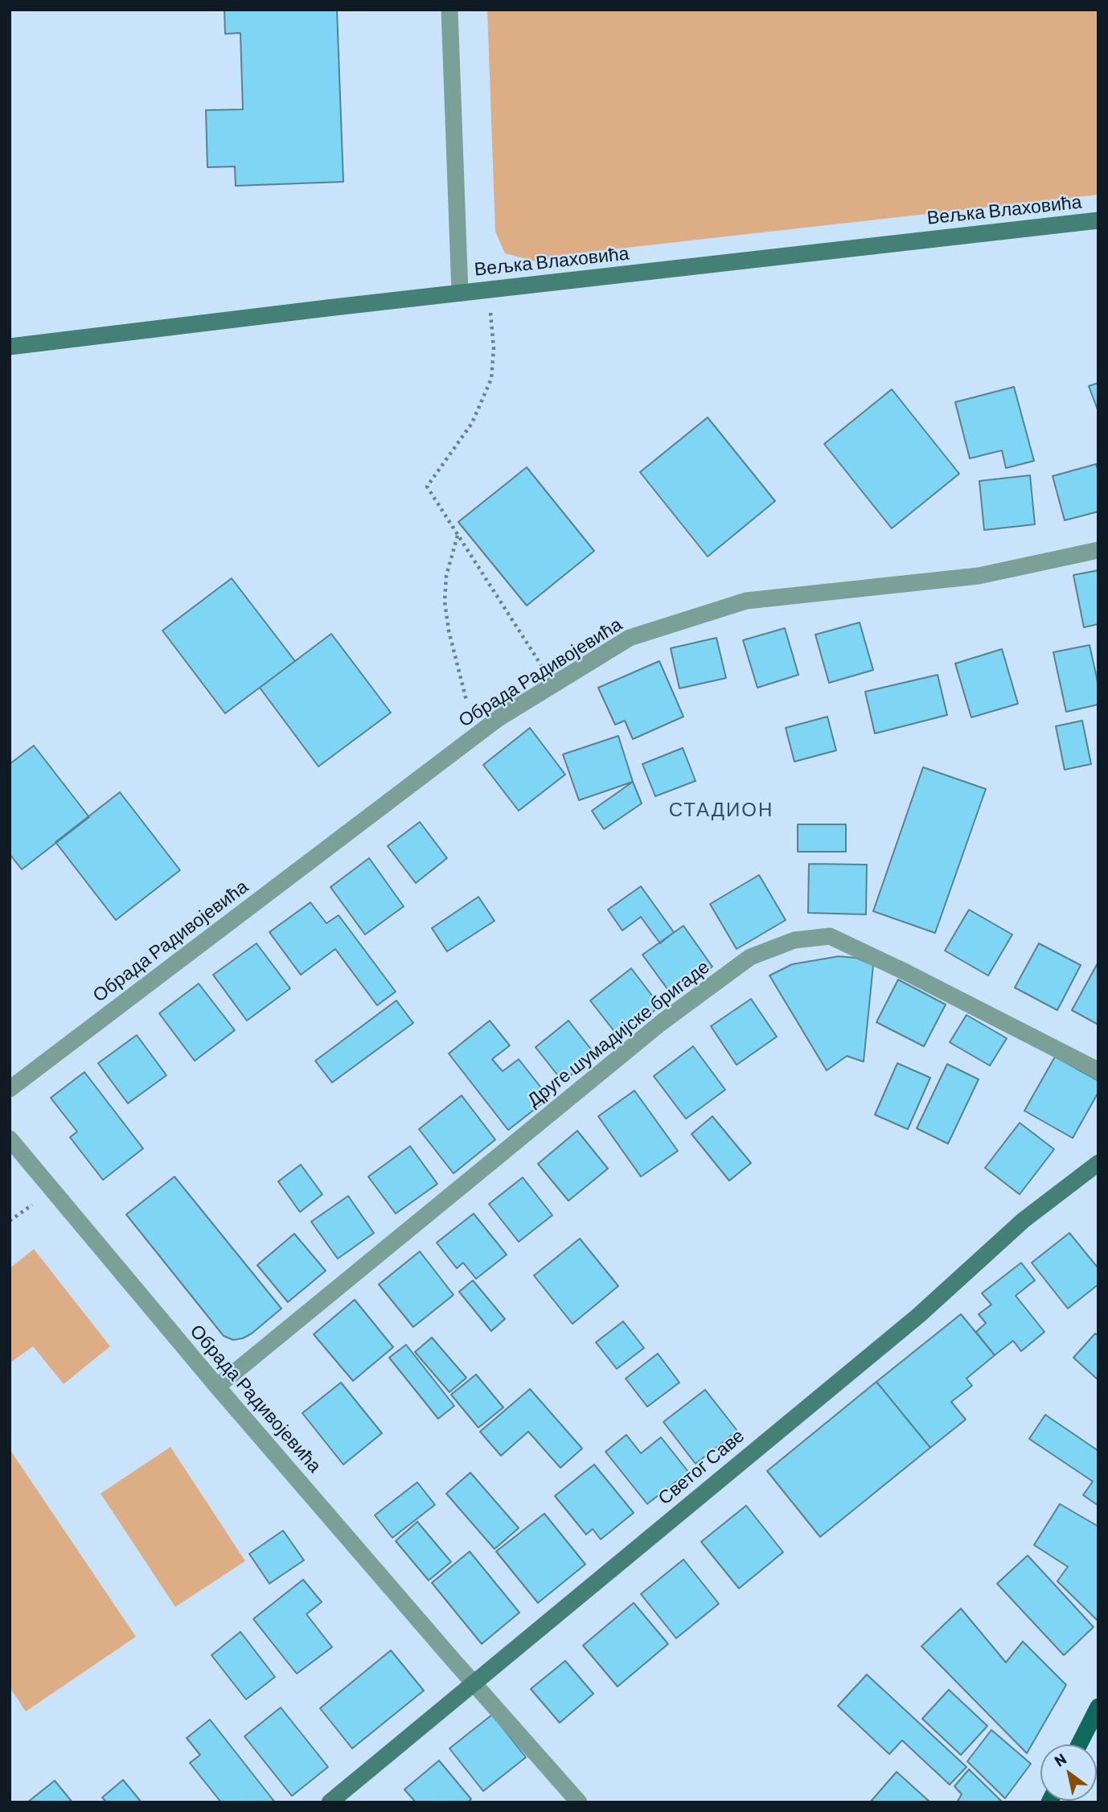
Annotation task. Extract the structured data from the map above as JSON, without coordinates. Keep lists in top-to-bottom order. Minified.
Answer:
{"streets":{"street":["Вељка Влаховића","Обрада Радивојевића","Друге шумадијске бригаде","Светог Саве"]},"crossings":[["Обрада Радивојевића","Друге шумадијске бригаде"],["Обрада Радивојевића","Светог Саве"]],"districts":["СТАДИОН"],"north":"top left"}
